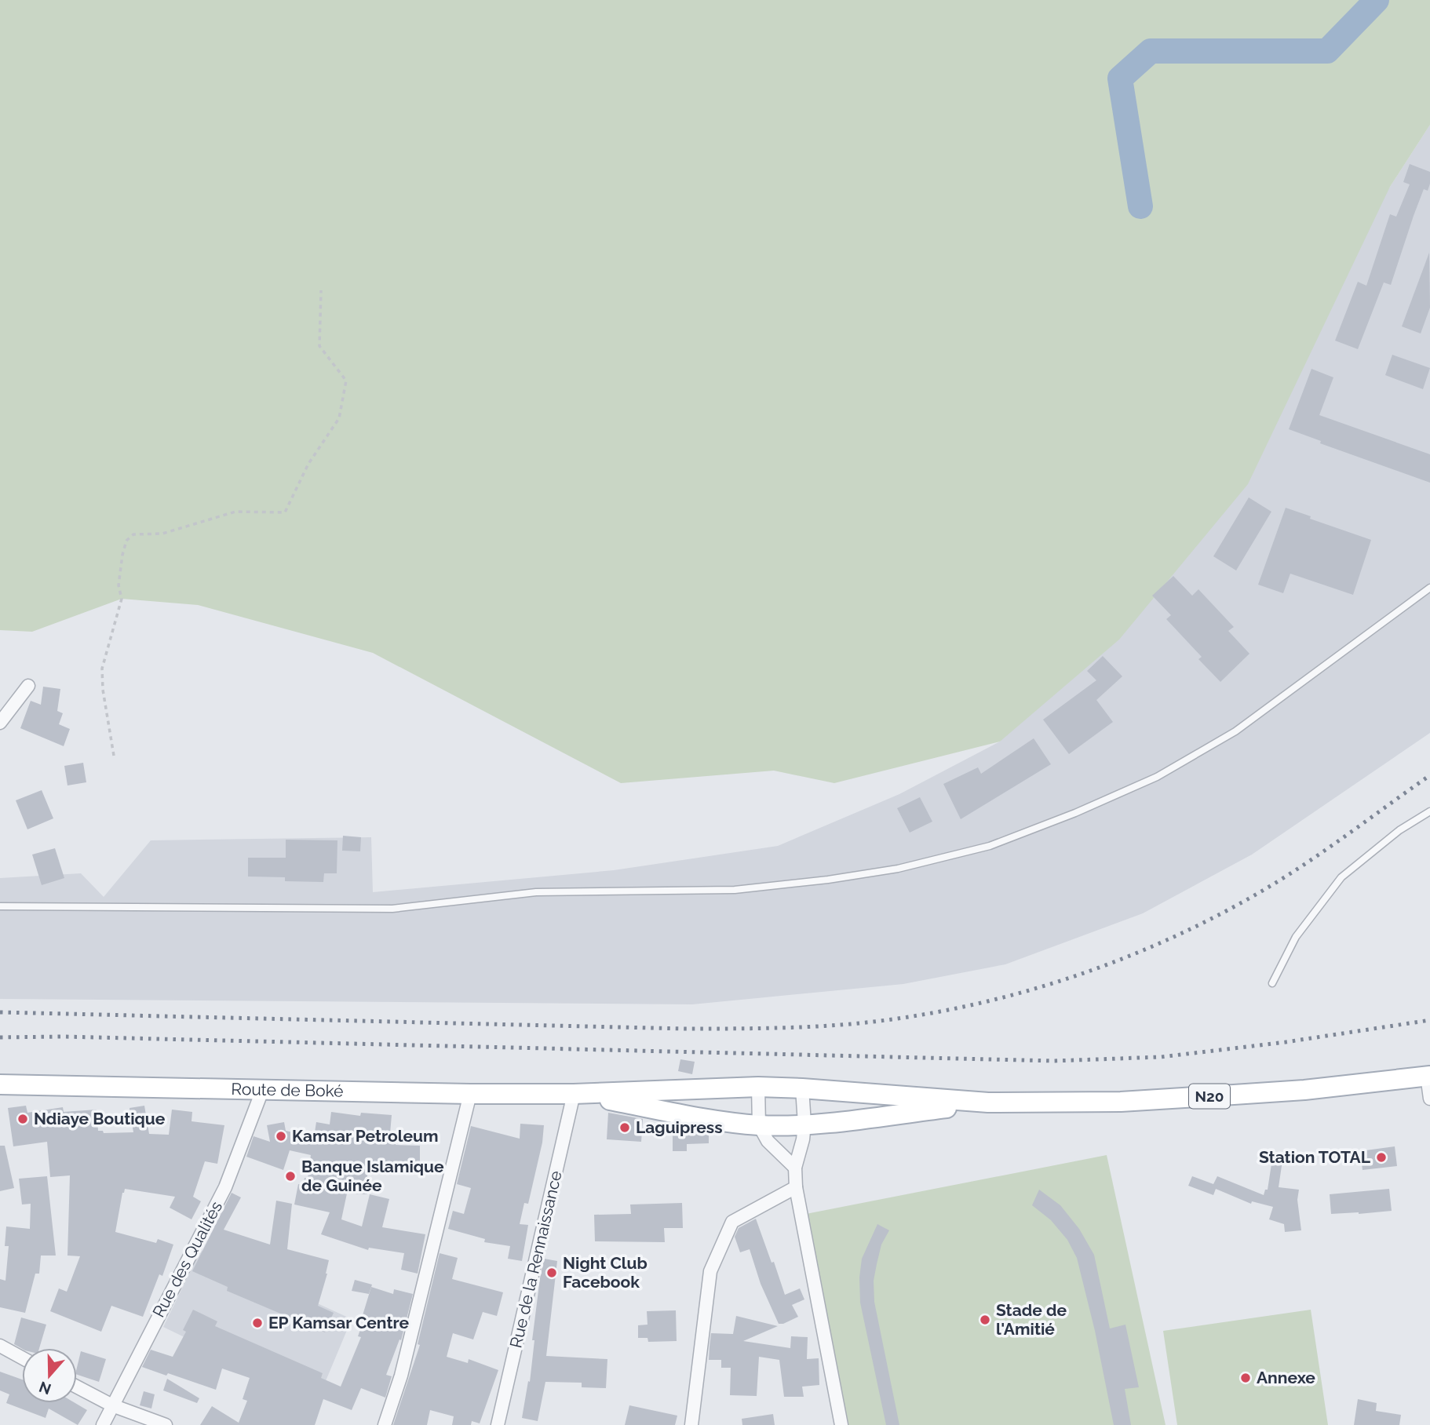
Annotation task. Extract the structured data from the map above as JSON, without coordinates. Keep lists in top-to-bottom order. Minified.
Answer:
{"streets":{"main road":["Route de Boké","N20"],"street":["Rue des Qualités","Rue de la Rennaissance"]},"crossings":[["Route de Boké","N20"],["Route de Boké","Rue des Qualités"],["Route de Boké","Rue de la Rennaissance"],["N20","Rue de la Rennaissance"]],"places":["Ndiaye Boutique","Laguipress","Kamsar Petroleum","Station TOTAL","Banque Islamique de Guinée","Night Club Facebook","Stade de l'Amitié","EP Kamsar Centre","Annexe"],"north":"bottom"}
